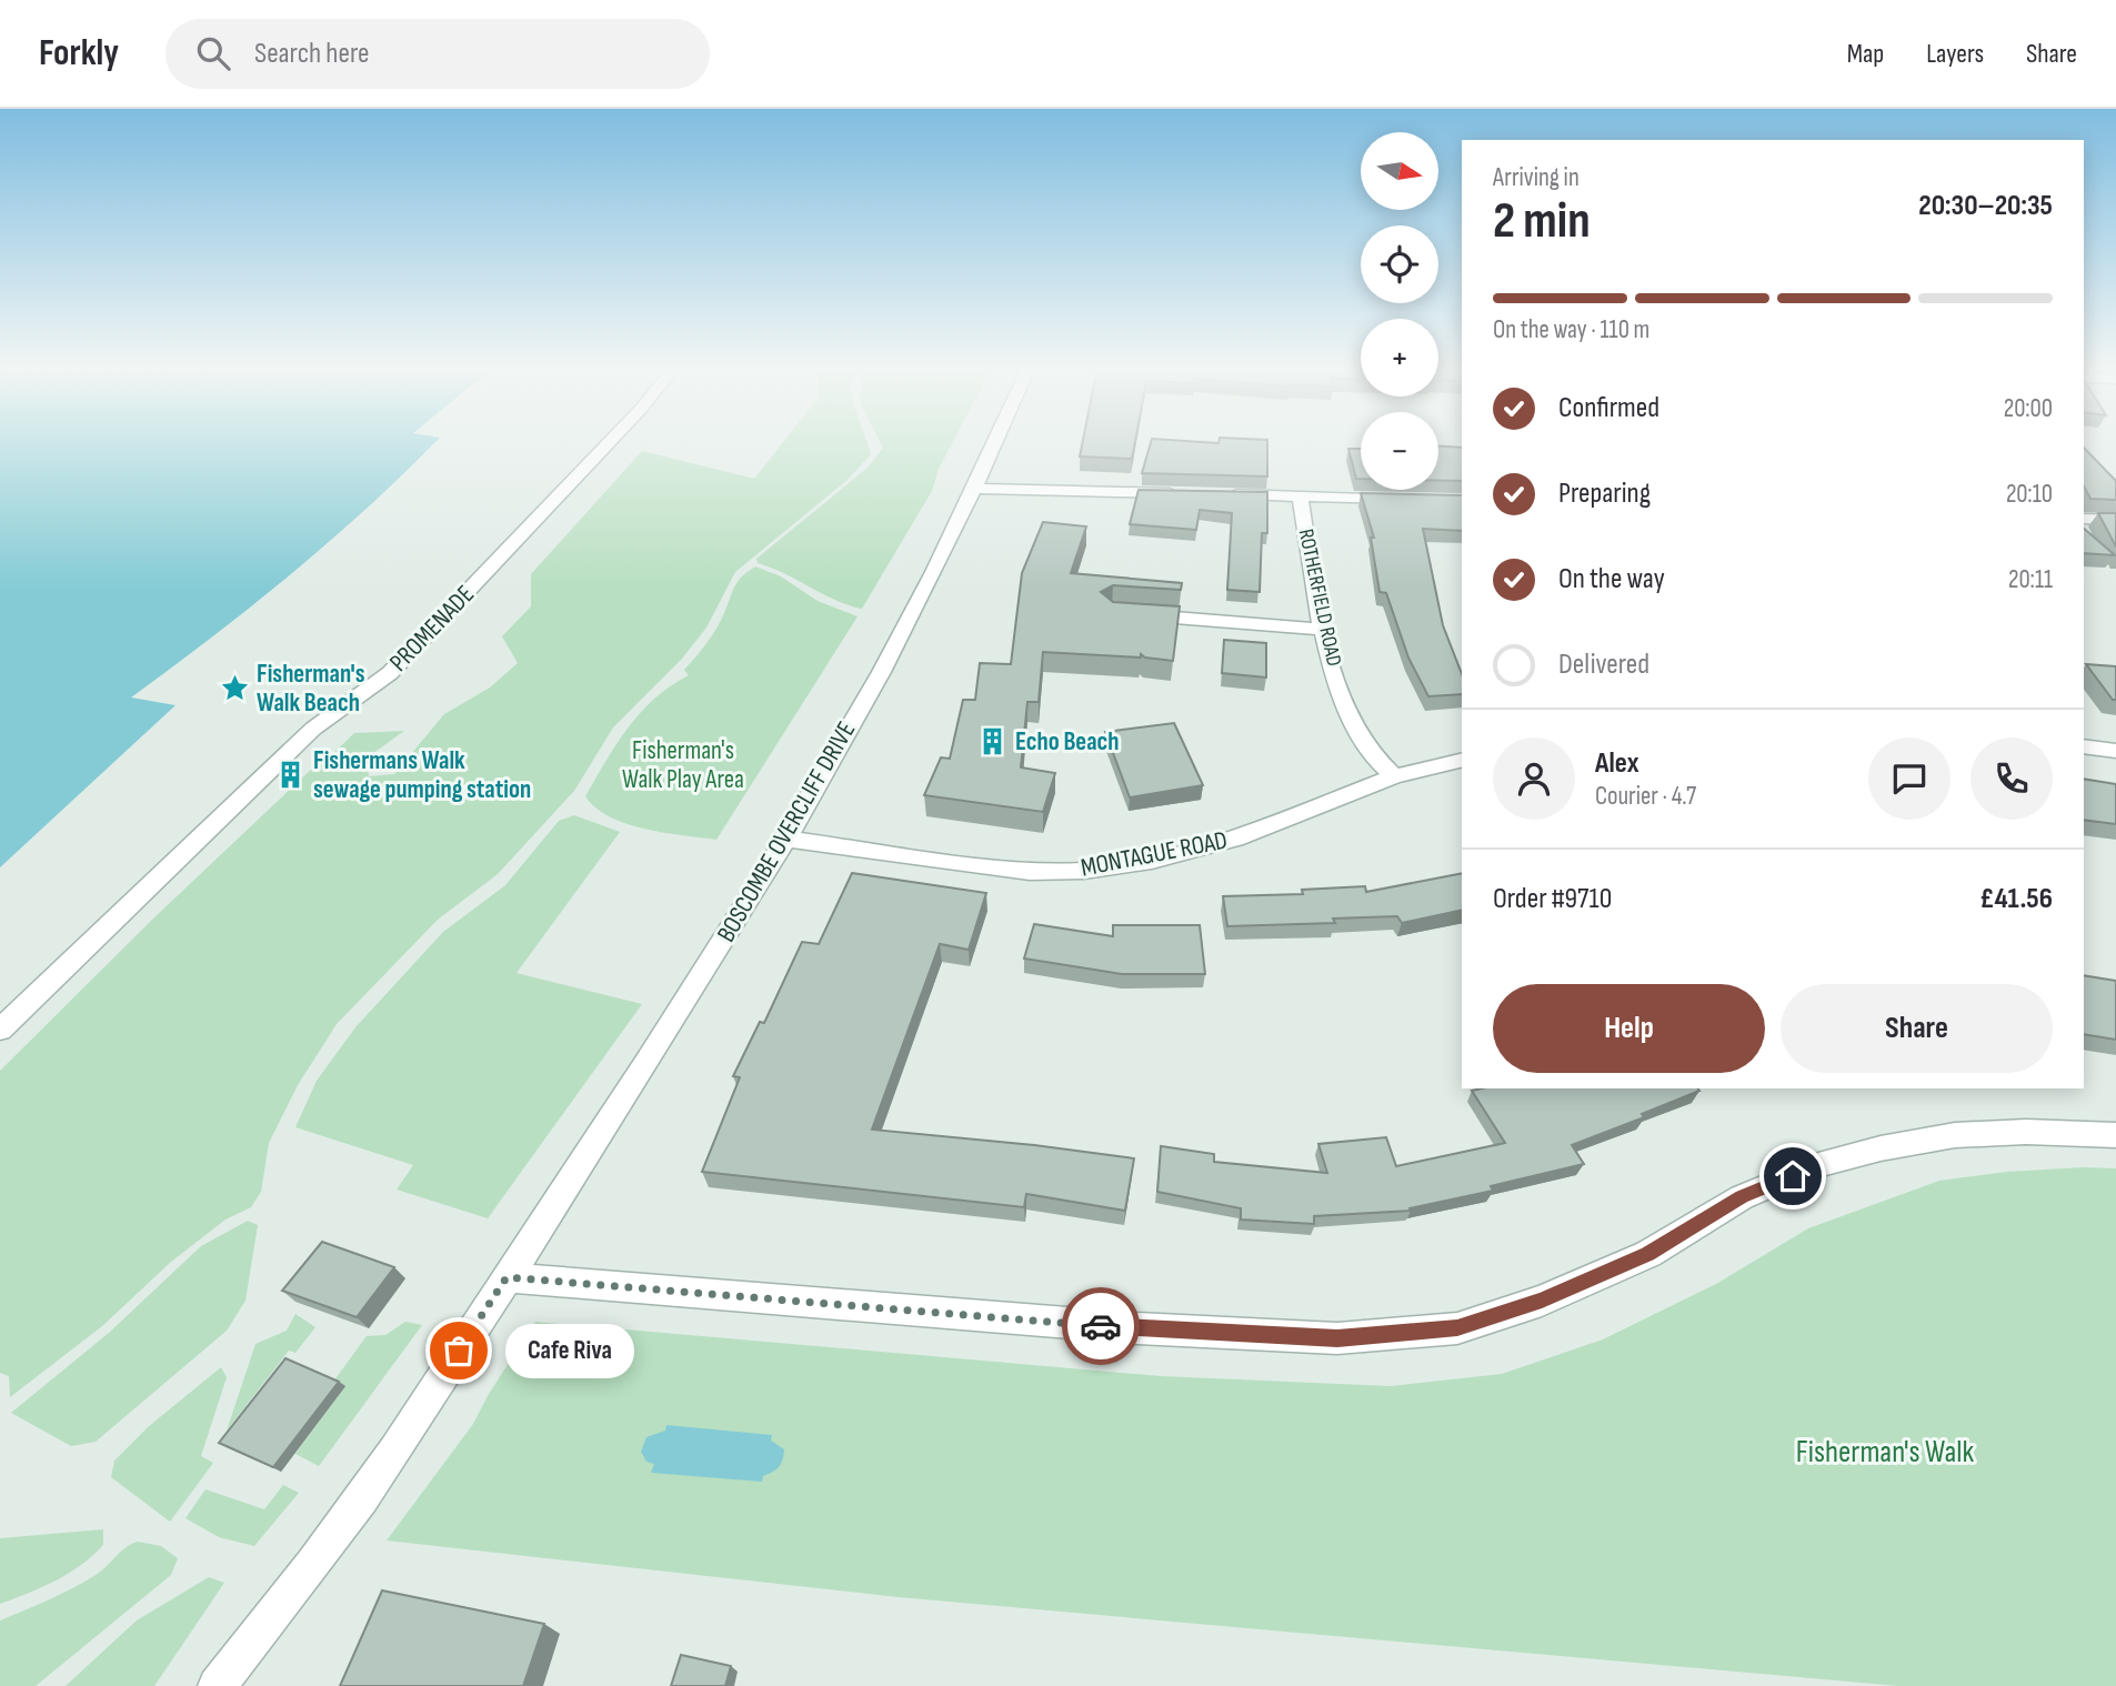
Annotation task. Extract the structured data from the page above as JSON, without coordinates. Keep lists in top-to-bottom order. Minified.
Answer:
{"streets":{"street":["ROTHERFIELD ROAD","PROMENADE","BOSCOMBE OVERCLIFF DRIVE","MONTAGUE ROAD"]},"crossings":[["ROTHERFIELD ROAD","MONTAGUE ROAD"],["BOSCOMBE OVERCLIFF DRIVE","MONTAGUE ROAD"]],"parks":["Fisherman's Walk Play Area","Fisherman's Walk"],"places":{"place":["Fisherman's Walk Beach"],"building":["Echo Beach","Fishermans Walk sewage pumping station"],"other":["Cafe Riva"]},"north":"right","page":{"header":"Forkly","search":"Search here","nav":["Map","Layers","Share"],"map_buttons":["+","−"],"heading":["2 min","Arriving in","20:30–20:35"],"panel":["Alex","Courier · 4.7","Order #9710","£41.56"],"bar":"On the way · 110 m","list":[["Confirmed","20:00"],["Preparing","20:10"],["On the way","20:11"],"Delivered"],"buttons":["Help","Share"],"bubble":"Cafe Riva"}}
